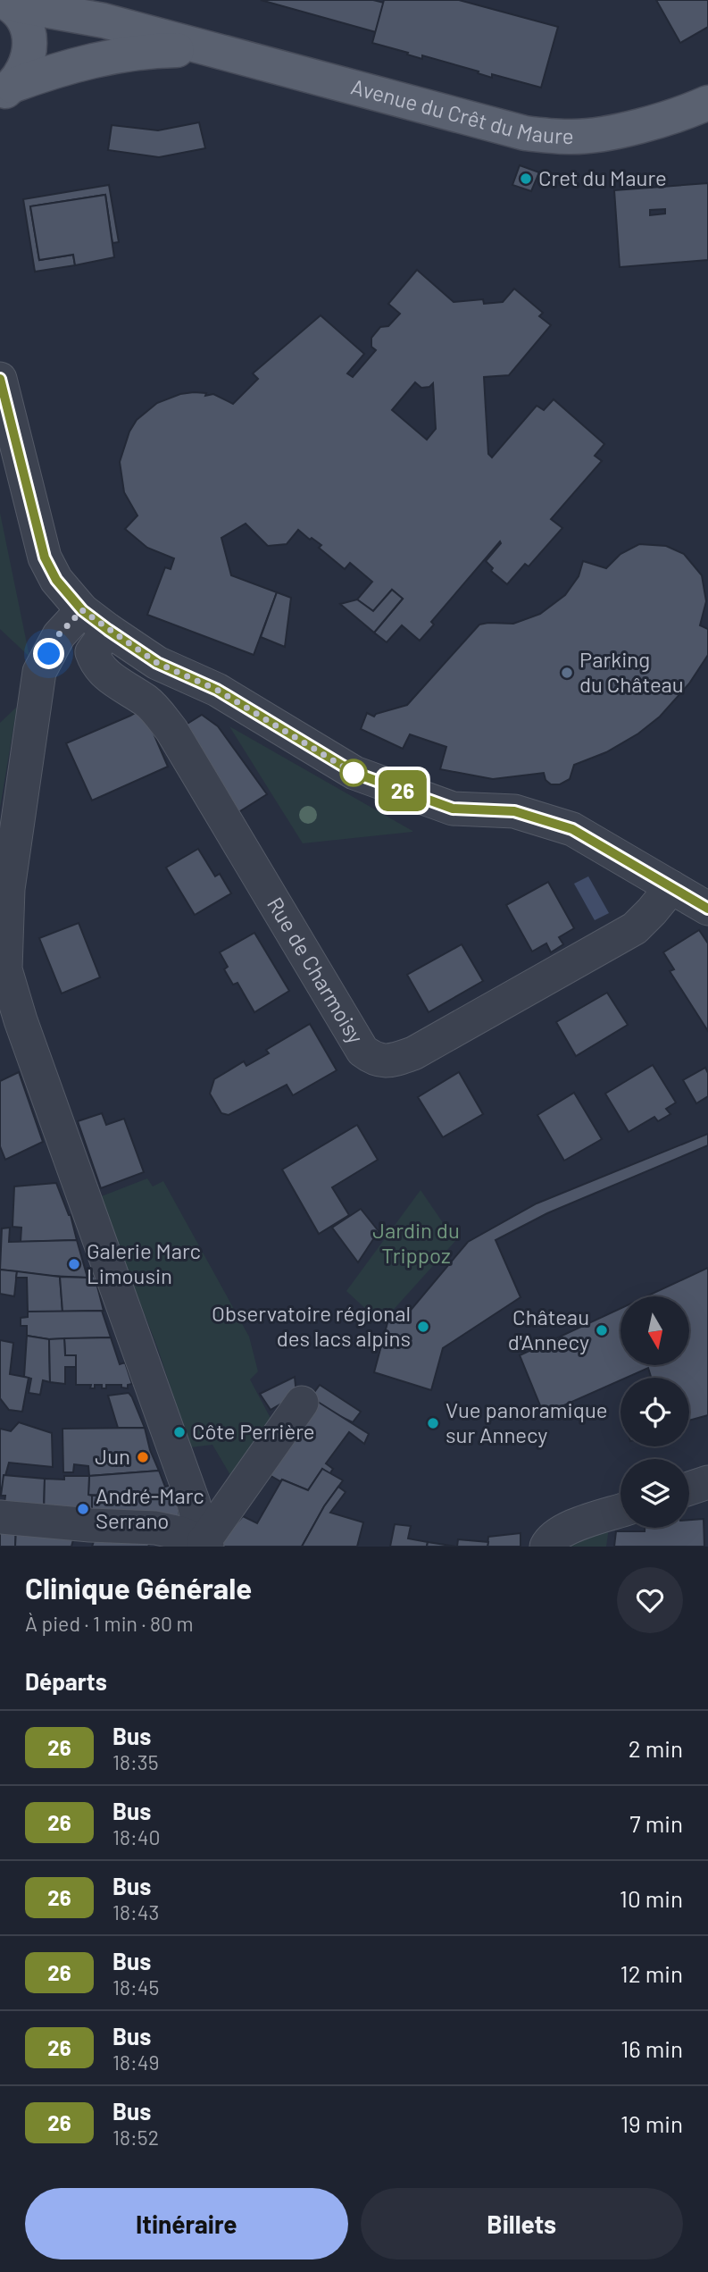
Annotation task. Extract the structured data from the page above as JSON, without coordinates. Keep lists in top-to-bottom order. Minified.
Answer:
{"streets":{"main road":["Avenue du Crêt du Maure"],"street":["Rue de Charmoisy"]},"parks":["Jardin du Trippoz"],"places":["Cret du Maure","Parking du Château","Galerie Marc Limousin","Observatoire régional des lacs alpins","Château d'Annecy","Vue panoramique sur Annecy","Côte Perrière","Jun","André-Marc Serrano"],"lines":["bus line 26"],"north":"bottom","page":{"on_map":"26","heading":[["Clinique Générale","À pied · 1 min · 80 m"],"Départs"],"list":[{"mark":"26","name":"Bus","note":"18:35","value":"2 min"},{"mark":"26","name":"Bus","note":"18:40","value":"7 min"},{"mark":"26","name":"Bus","note":"18:43","value":"10 min"},{"mark":"26","name":"Bus","note":"18:45","value":"12 min"},{"mark":"26","name":"Bus","note":"18:49","value":"16 min"},{"mark":"26","name":"Bus","note":"18:52","value":"19 min"}],"buttons":["Itinéraire","Billets"]}}
